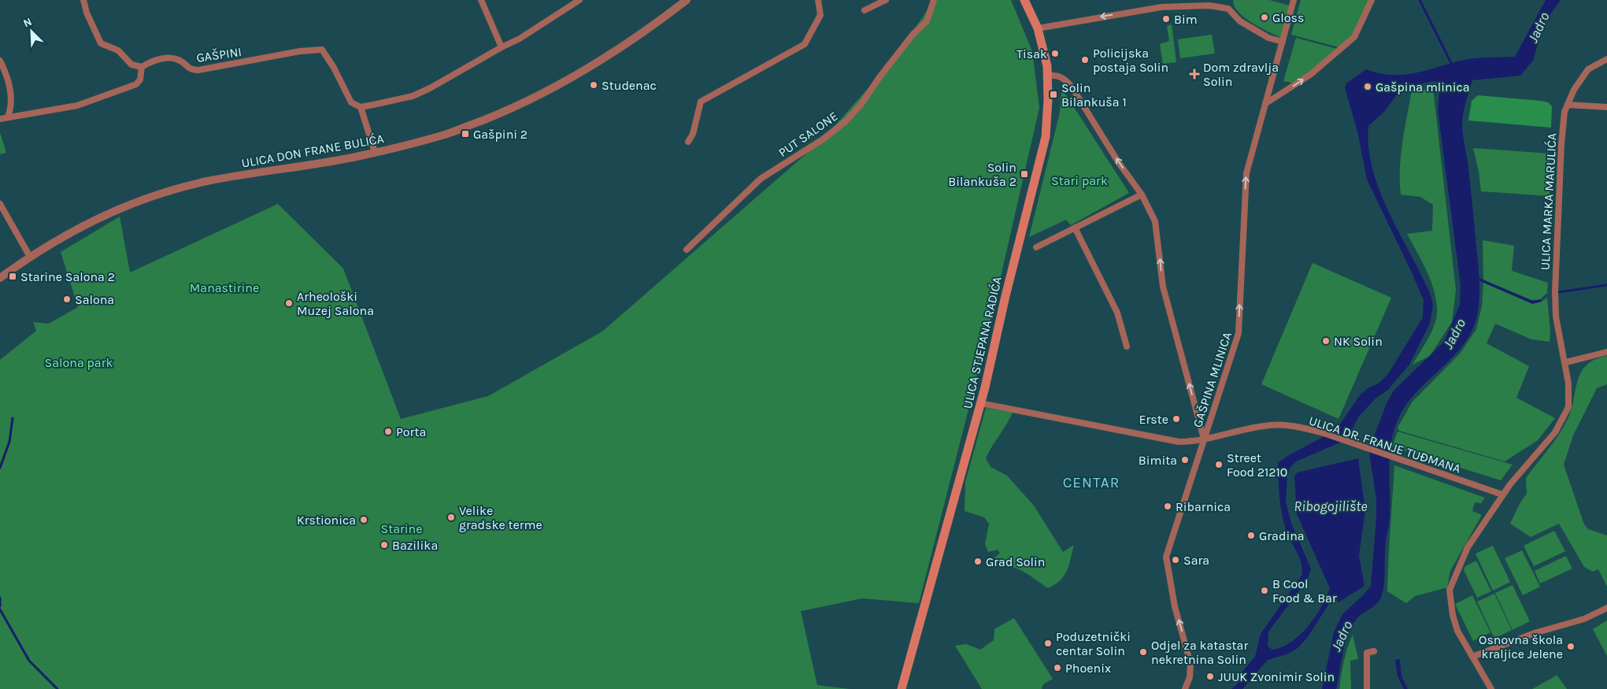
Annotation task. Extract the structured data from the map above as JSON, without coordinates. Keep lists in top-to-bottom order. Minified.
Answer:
{"streets":{"main road":["ULICA STJEPANA RADIĆA"],"street":["GAŠPINI","PUT SALONE","ULICA DON FRANE BULIĆA","ULICA MARKA MARULIĆA","GAŠPINA MLINICA","ULICA DR. FRANJE TUĐMANA"]},"crossings":[["GAŠPINI","ULICA DON FRANE BULIĆA"],["ULICA MARKA MARULIĆA","ULICA DR. FRANJE TUĐMANA"],["ULICA STJEPANA RADIĆA","ULICA DR. FRANJE TUĐMANA"],["GAŠPINA MLINICA","ULICA DR. FRANJE TUĐMANA"]],"one_way":["GAŠPINA MLINICA"],"districts":["CENTAR"],"water":["Jadro","Ribogojilište"],"parks":["Stari park","Manastirine","Salona park","Starine"],"places":{"other":["Gloss","Bim","Tisak","Policijska postaja Solin","Studenac","Gašpina mlinica","Salona","Arheološki Muzej Salona","NK Solin","Erste","Porta","Bimita","Street Food 21210","Ribarnica","Velike gradske terme","Krstionica","Gradina","Bazilika","Sara","Grad Solin","B Cool Food & Bar","Poduzetnički centar Solin","Osnovna škola kraljice Jelene","Odjel za katastar nekretnina Solin","Phoenix","JUUK Zvonimir Solin"],"health":["Dom zdravlja Solin"],"transit":["Solin Bilankuša 1","Gašpini 2","Solin Bilankuša 2","Starine Salona 2"]},"north":"top left"}
